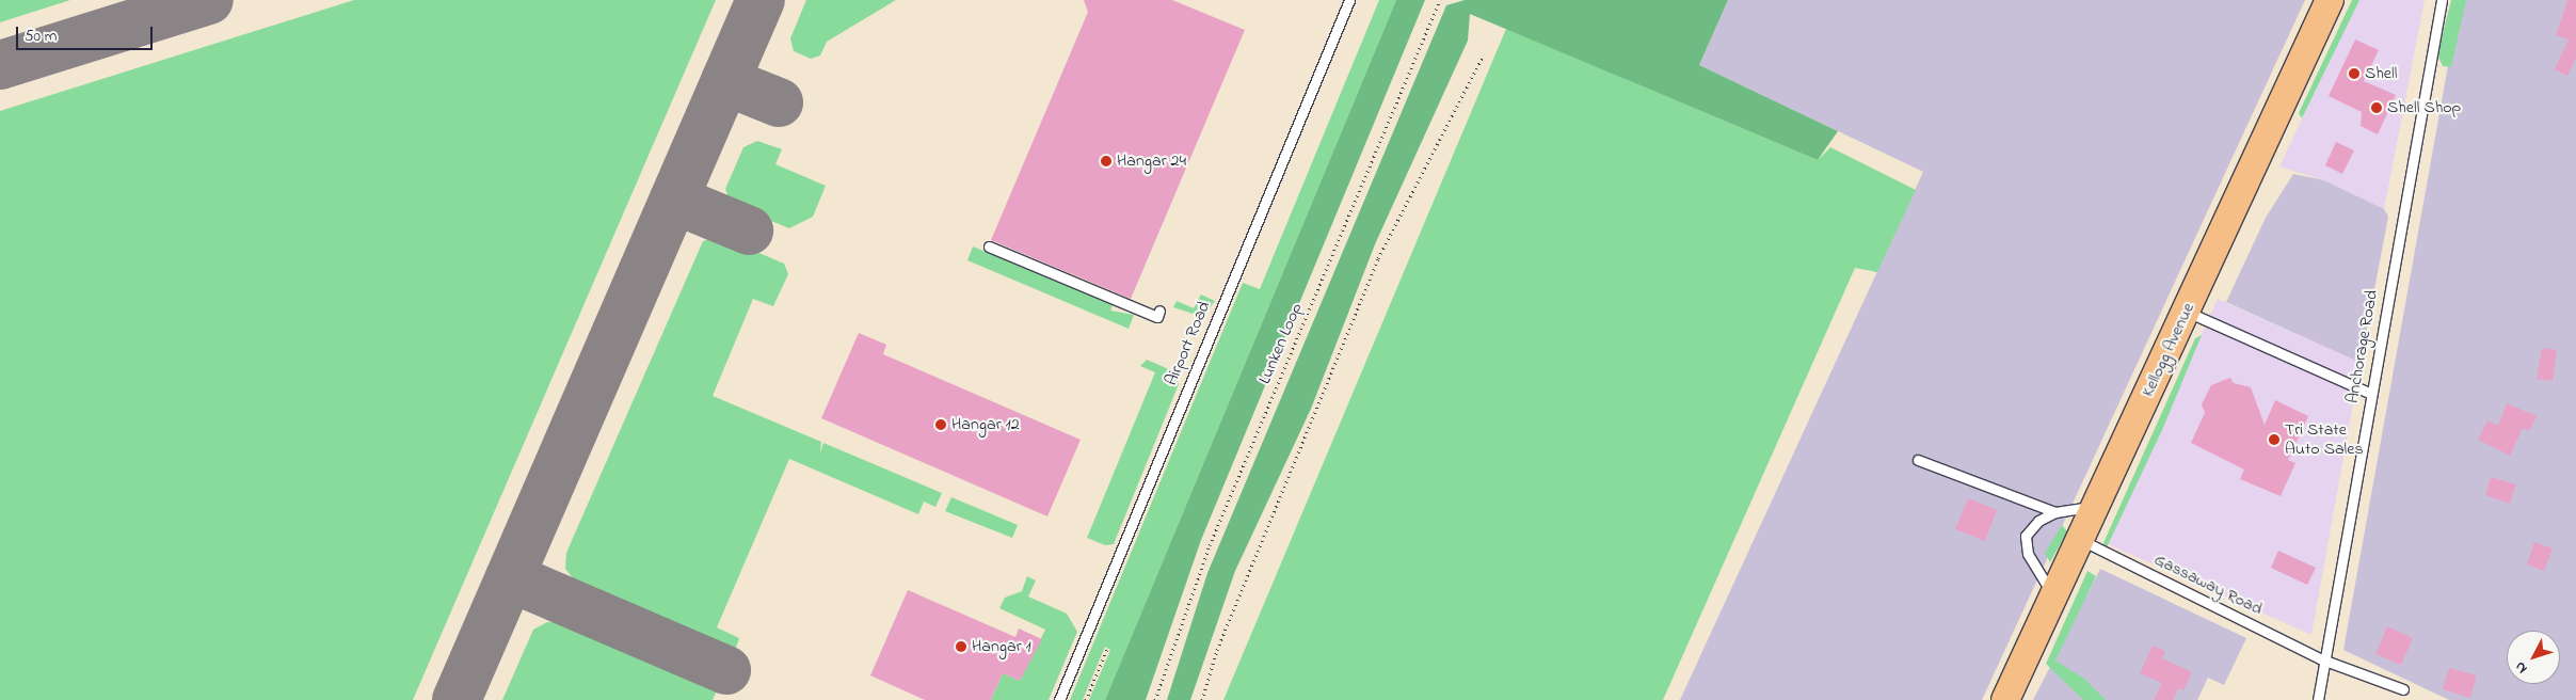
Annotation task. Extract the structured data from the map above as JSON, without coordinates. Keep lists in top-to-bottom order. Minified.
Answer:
{"streets":{"main road":["Kellogg Avenue"],"lane":["Airport Road","Anchorage Road","Gassaway Road"],"path":["Lunken Loop"]},"crossings":[["Anchorage Road","Gassaway Road"],["Kellogg Avenue","Gassaway Road"]],"places":["Shell","Shell Shop","Hangar 24","Hangar 12","Tri State Auto Sales","Hangar 1"],"scale_bar":"50 m","north":"bottom left"}
